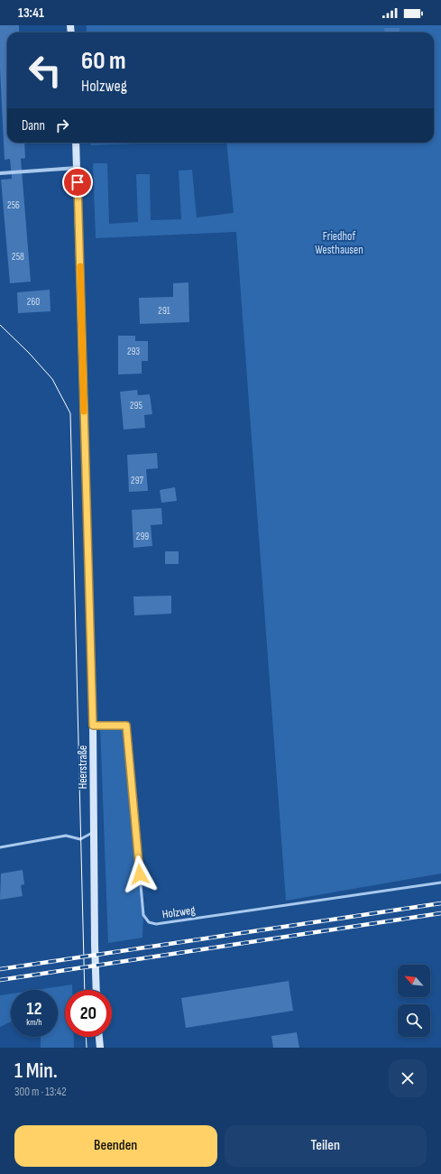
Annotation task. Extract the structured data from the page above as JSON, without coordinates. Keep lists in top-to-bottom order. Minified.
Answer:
{"streets":{"main road":["Heerstraße"],"lane":["Holzweg"]},"crossings":[["Heerstraße","Holzweg"]],"parks":["Friedhof Westhausen"],"house_numbers":["256","258","260","291","293","295","297","299"],"north":"top left","page":{"status":"13:41","turn":["60 m","Holzweg"],"then":"Dann","speed":"12 km/h","limit":"20","heading":["1 Min.","300 m · 13:42"],"buttons":["Beenden","Teilen"]}}
